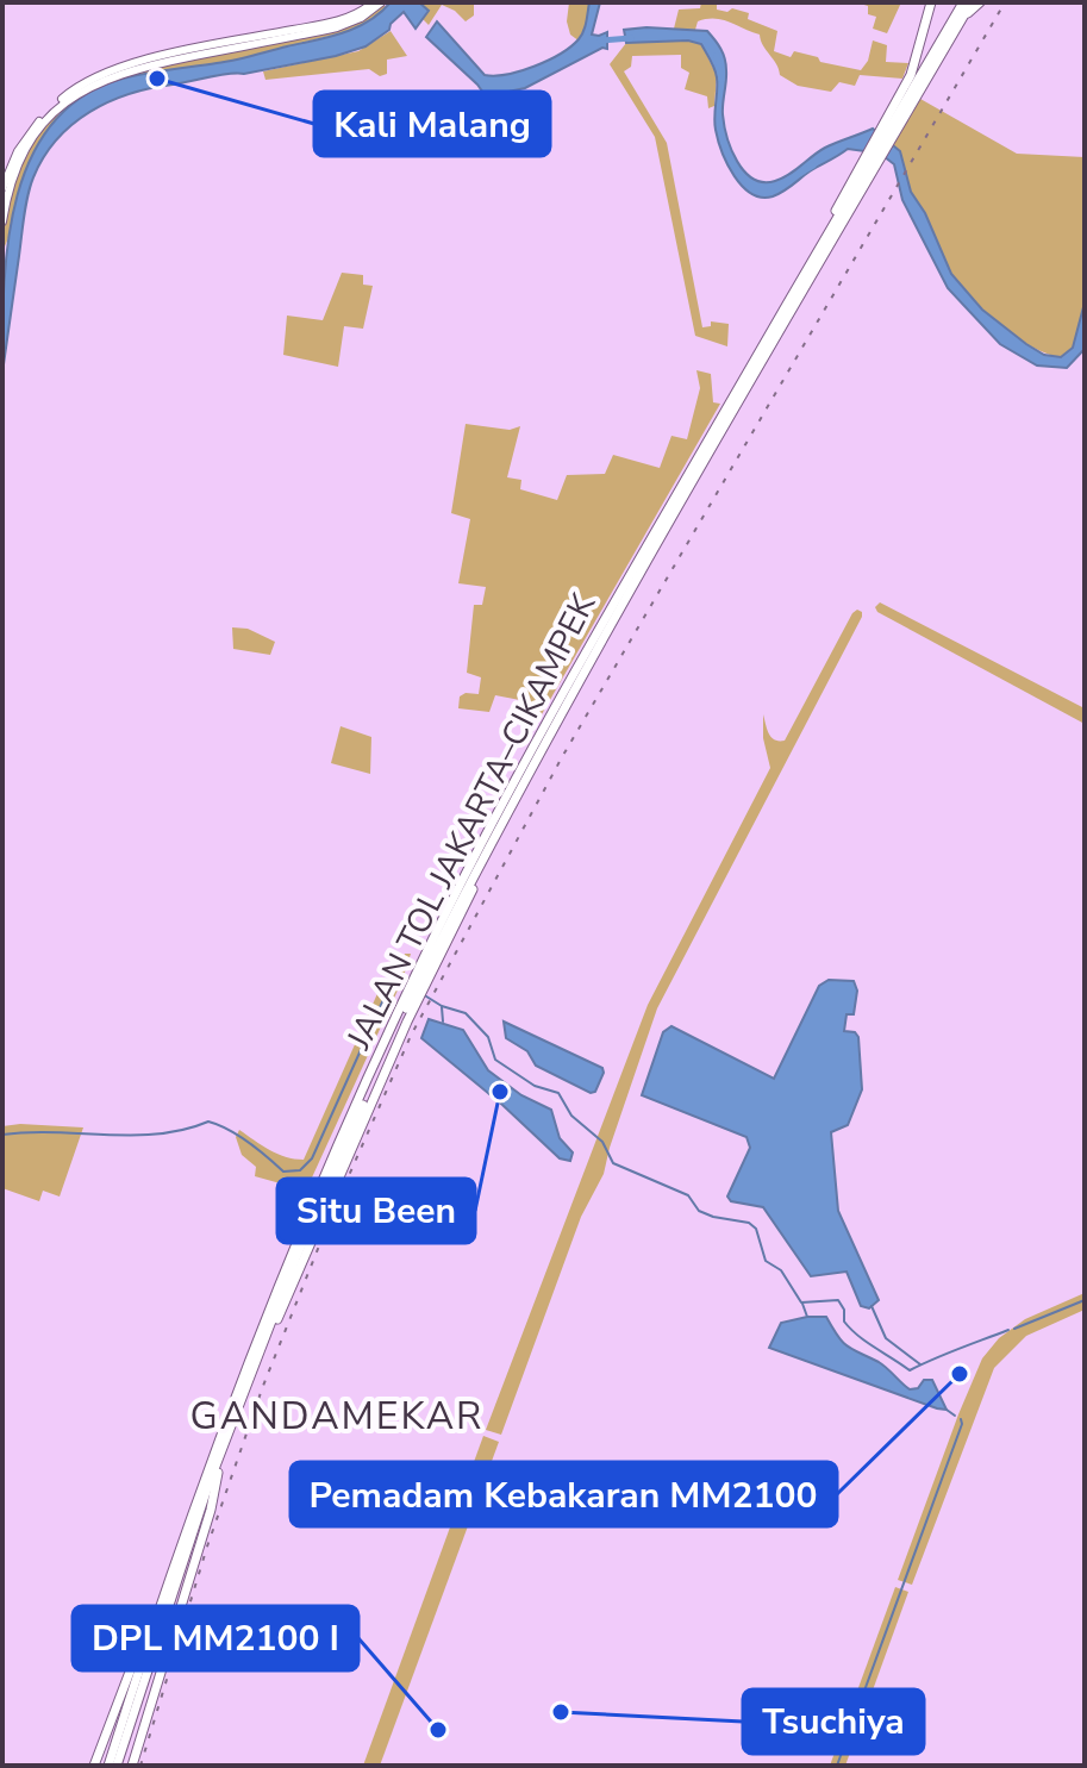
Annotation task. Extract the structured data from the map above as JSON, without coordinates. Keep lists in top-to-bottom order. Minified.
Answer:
{"streets":{"highway":["JALAN TOL JAKARTA–CIKAMPEK"]},"districts":["GANDAMEKAR"],"places":["Kali Malang","Situ Been","Pemadam Kebakaran MM2100","Tsuchiya","DPL MM2100 I"]}
